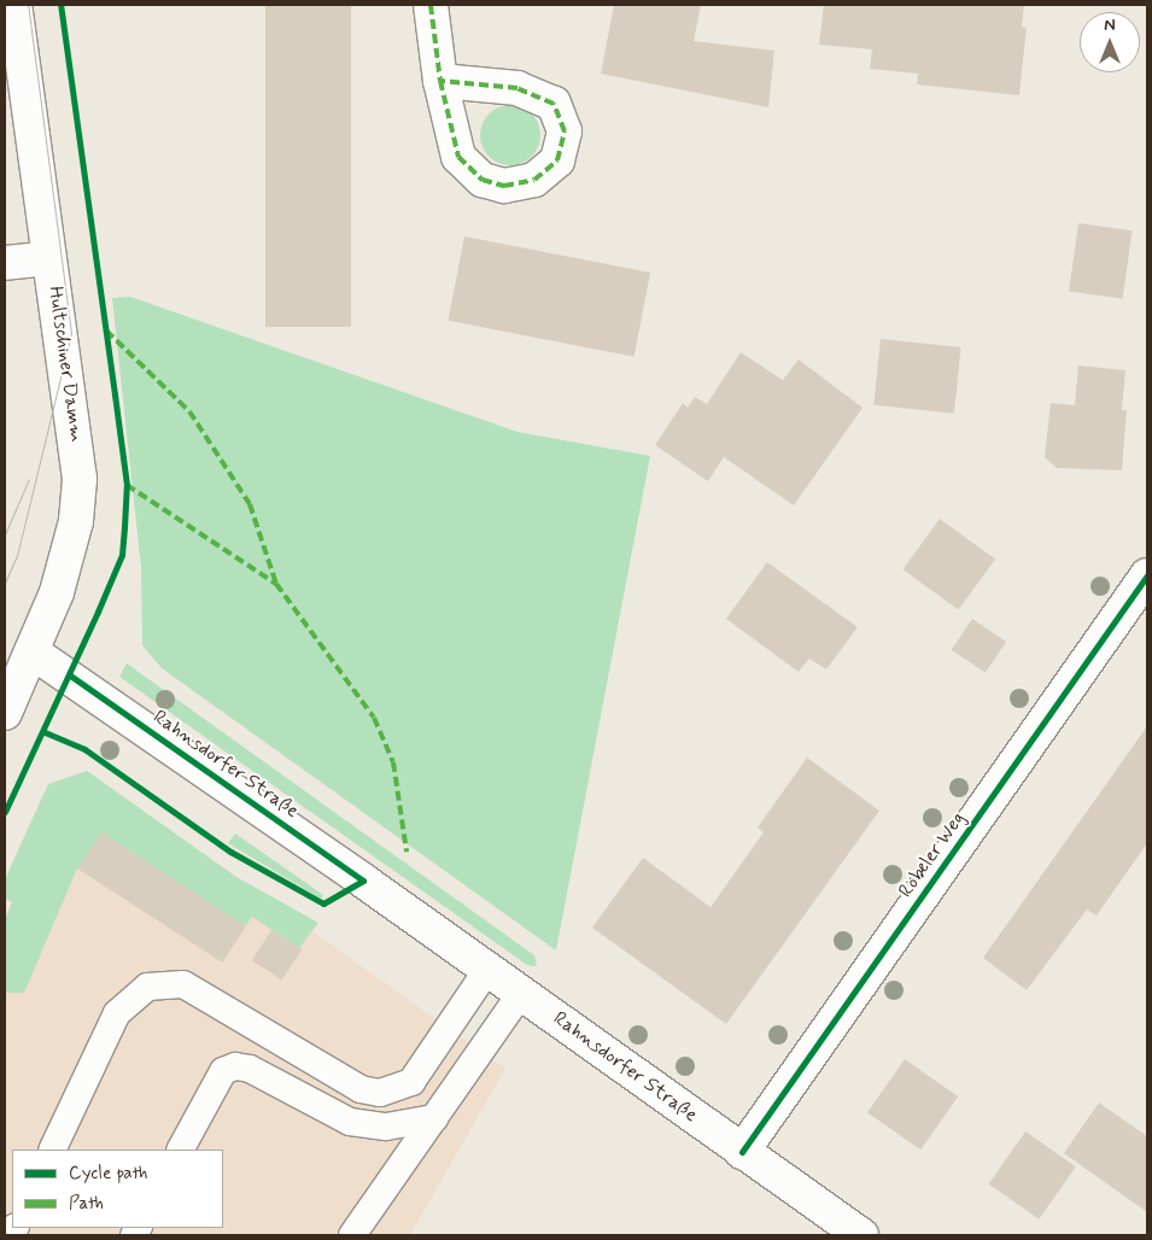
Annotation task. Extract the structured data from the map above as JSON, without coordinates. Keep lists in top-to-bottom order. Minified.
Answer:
{"streets":{"street":["Hultschiner Damm","Rahnsdorfer Straße","Röbeler Weg"]},"crossings":[["Hultschiner Damm","Rahnsdorfer Straße"],["Rahnsdorfer Straße","Röbeler Weg"]],"legend":["Cycle path","Path"],"north":"top"}
